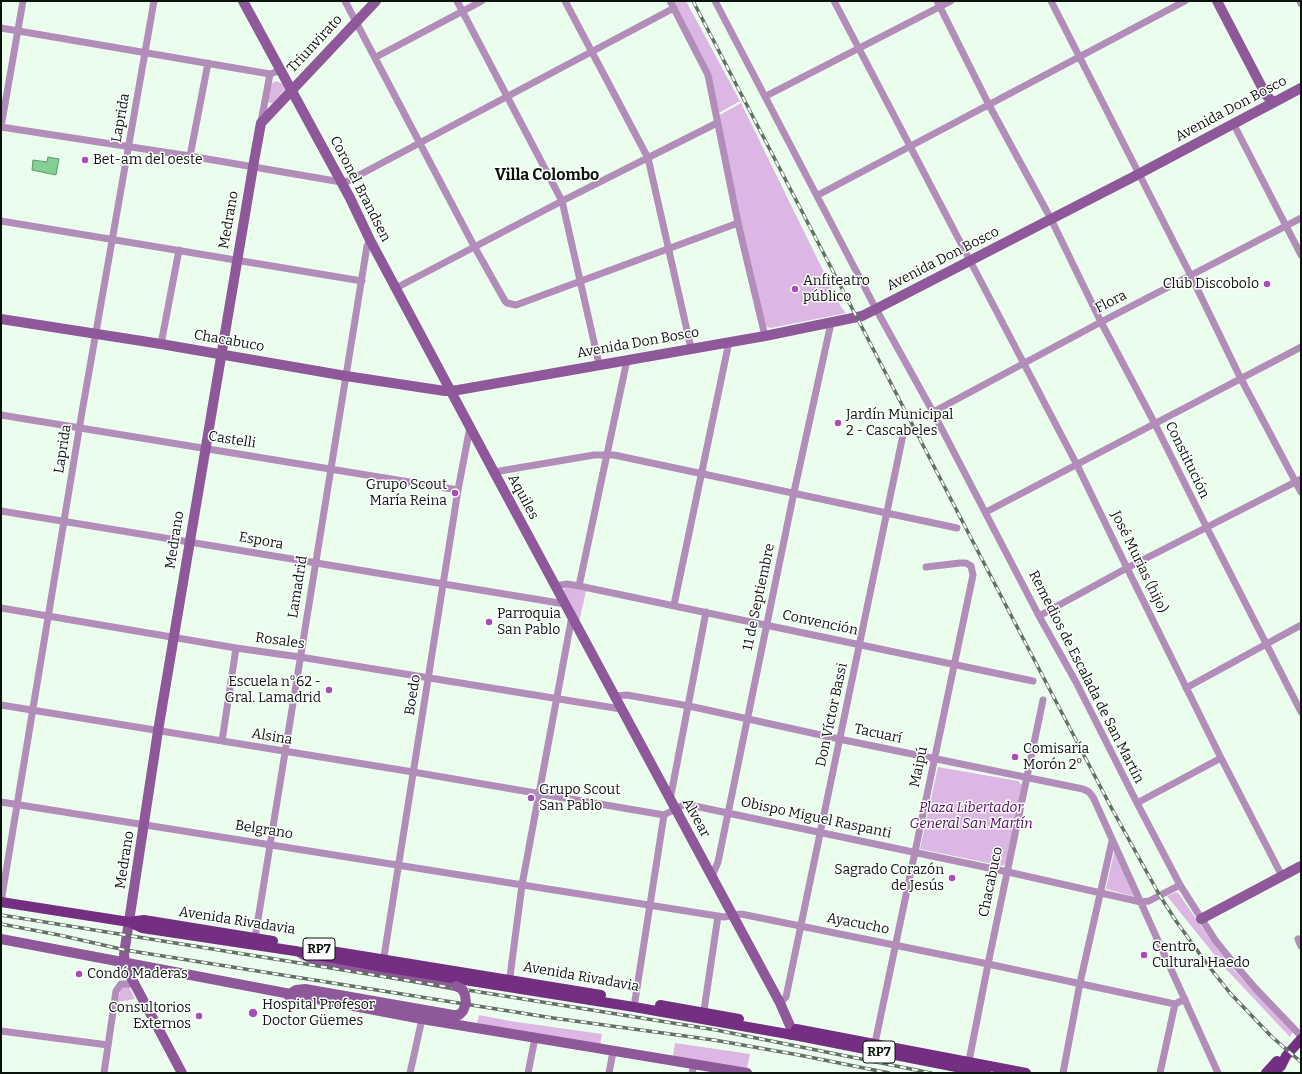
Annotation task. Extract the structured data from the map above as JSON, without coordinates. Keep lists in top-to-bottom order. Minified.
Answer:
{"streets":{"main road":["Avenida Rivadavia","RP7"],"street":["Triunvirato","Avenida Don Bosco","Laprida","Coronel Brandsen","Medrano","Flora","Chacabuco","Castelli","Constitución","Aquiles","Espora","José Murias (hijo)","Lamadrid","11 de Septiembre","Convención","Rosales","Remedios de Escalada de San Martín","Boedo","Don Víctor Bassi","Tacuarí","Alsina","Maipú","Alvear","Obispo Miguel Raspanti","Belgrano","Ayacucho"]},"crossings":[["Triunvirato","Coronel Brandsen"],["Avenida Don Bosco","Coronel Brandsen"],["Avenida Don Bosco","Chacabuco"],["Avenida Don Bosco","Constitución"],["Avenida Don Bosco","Aquiles"],["Avenida Don Bosco","José Murias (hijo)"],["Avenida Don Bosco","11 de Septiembre"],["Avenida Don Bosco","Remedios de Escalada de San Martín"],["Laprida","Chacabuco"],["Laprida","Castelli"],["Laprida","Espora"],["Laprida","Rosales"],["Laprida","Alsina"],["Laprida","Belgrano"],["Laprida","Avenida Rivadavia"],["Coronel Brandsen","Chacabuco"],["Coronel Brandsen","Aquiles"],["Coronel Brandsen","Lamadrid"],["Medrano","Chacabuco"],["Medrano","Castelli"],["Medrano","Espora"],["Medrano","Rosales"],["Medrano","Alsina"],["Medrano","Belgrano"],["Medrano","Avenida Rivadavia"],["Flora","Constitución"],["Flora","José Murias (hijo)"],["Flora","Remedios de Escalada de San Martín"],["Chacabuco","Aquiles"],["Chacabuco","Lamadrid"],["Chacabuco","Tacuarí"],["Chacabuco","Obispo Miguel Raspanti"],["Chacabuco","Avenida Rivadavia"],["Chacabuco","Ayacucho"],["Castelli","Lamadrid"],["Castelli","Boedo"],["Aquiles","Espora"],["Aquiles","Convención"],["Aquiles","Boedo"],["Aquiles","Alvear"],["Espora","Lamadrid"],["Espora","Boedo"],["Lamadrid","Rosales"],["Lamadrid","Alsina"],["Lamadrid","Belgrano"],["Lamadrid","Avenida Rivadavia"],["11 de Septiembre","Convención"],["11 de Septiembre","Tacuarí"],["11 de Septiembre","Alvear"],["11 de Septiembre","Obispo Miguel Raspanti"],["Convención","Don Víctor Bassi"],["Convención","Maipú"],["Rosales","Boedo"],["Boedo","Alsina"],["Boedo","Belgrano"],["Boedo","Avenida Rivadavia"],["Don Víctor Bassi","Tacuarí"],["Don Víctor Bassi","Alvear"],["Don Víctor Bassi","Obispo Miguel Raspanti"],["Don Víctor Bassi","Ayacucho"],["Tacuarí","Maipú"],["Tacuarí","Alvear"],["Maipú","Obispo Miguel Raspanti"],["Maipú","Avenida Rivadavia"],["Maipú","Ayacucho"],["Alvear","Obispo Miguel Raspanti"],["Alvear","Avenida Rivadavia"],["Alvear","Ayacucho"],["Belgrano","Ayacucho"]],"districts":["Villa Colombo"],"parks":["Plaza Libertador General San Martín"],"places":["Bet-am del oeste","Club Discobolo","Anfiteatro público","Jardín Municipal 2 - Cascabeles","Grupo Scout María Reina","Parroquia San Pablo","Escuela n°62 - Gral. Lamadrid","Comisaría Morón 2°","Grupo Scout San Pablo","Sagrado Corazón de Jesús","Centro Cultural Haedo","Condó Maderas","Hospital Profesor Doctor Güemes","Consultorios Externos"]}
